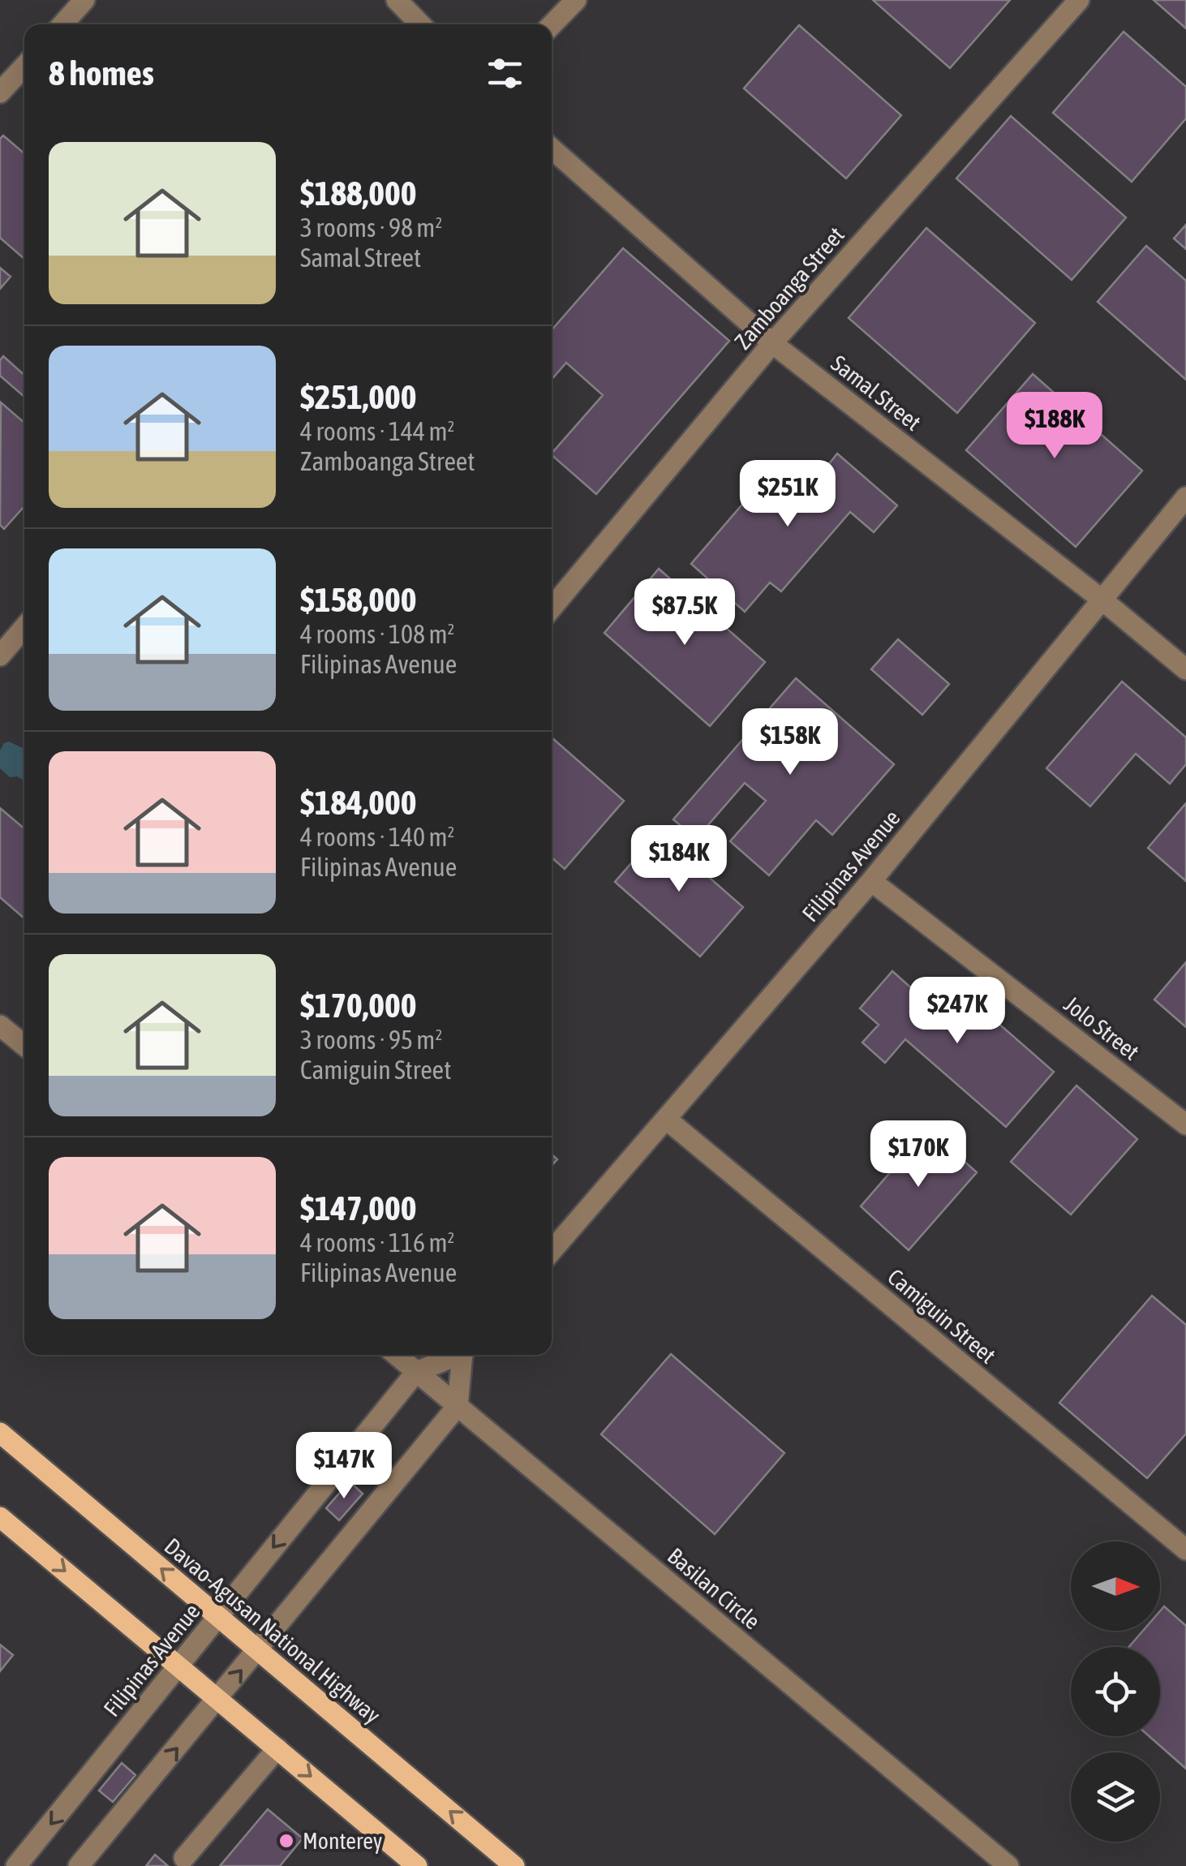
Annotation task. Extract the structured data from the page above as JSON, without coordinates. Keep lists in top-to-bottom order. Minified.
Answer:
{"streets":{"main road":["Davao-Agusan National Highway"],"street":["Zamboanga Street","Samal Street","Filipinas Avenue","Jolo Street","Camiguin Street","Basilan Circle"]},"crossings":[["Zamboanga Street","Samal Street"],["Samal Street","Filipinas Avenue"],["Filipinas Avenue","Jolo Street"],["Filipinas Avenue","Camiguin Street"],["Filipinas Avenue","Basilan Circle"],["Filipinas Avenue","Davao-Agusan National Highway"]],"places":["Monterey"],"north":"right","page":{"heading":"8 homes","list":[{"name":"$188,000","note":"3 rooms · 98 m² · Samal Street"},{"name":"$251,000","note":"4 rooms · 144 m² · Zamboanga Street"},{"name":"$158,000","note":"4 rooms · 108 m² · Filipinas Avenue"},{"name":"$184,000","note":"4 rooms · 140 m² · Filipinas Avenue"},{"name":"$170,000","note":"3 rooms · 95 m² · Camiguin Street"},{"name":"$147,000","note":"4 rooms · 116 m² · Filipinas Avenue"}],"price":["$188K","$251K","$87.5K","$158K","$184K","$247K","$170K","$147K"]}}
